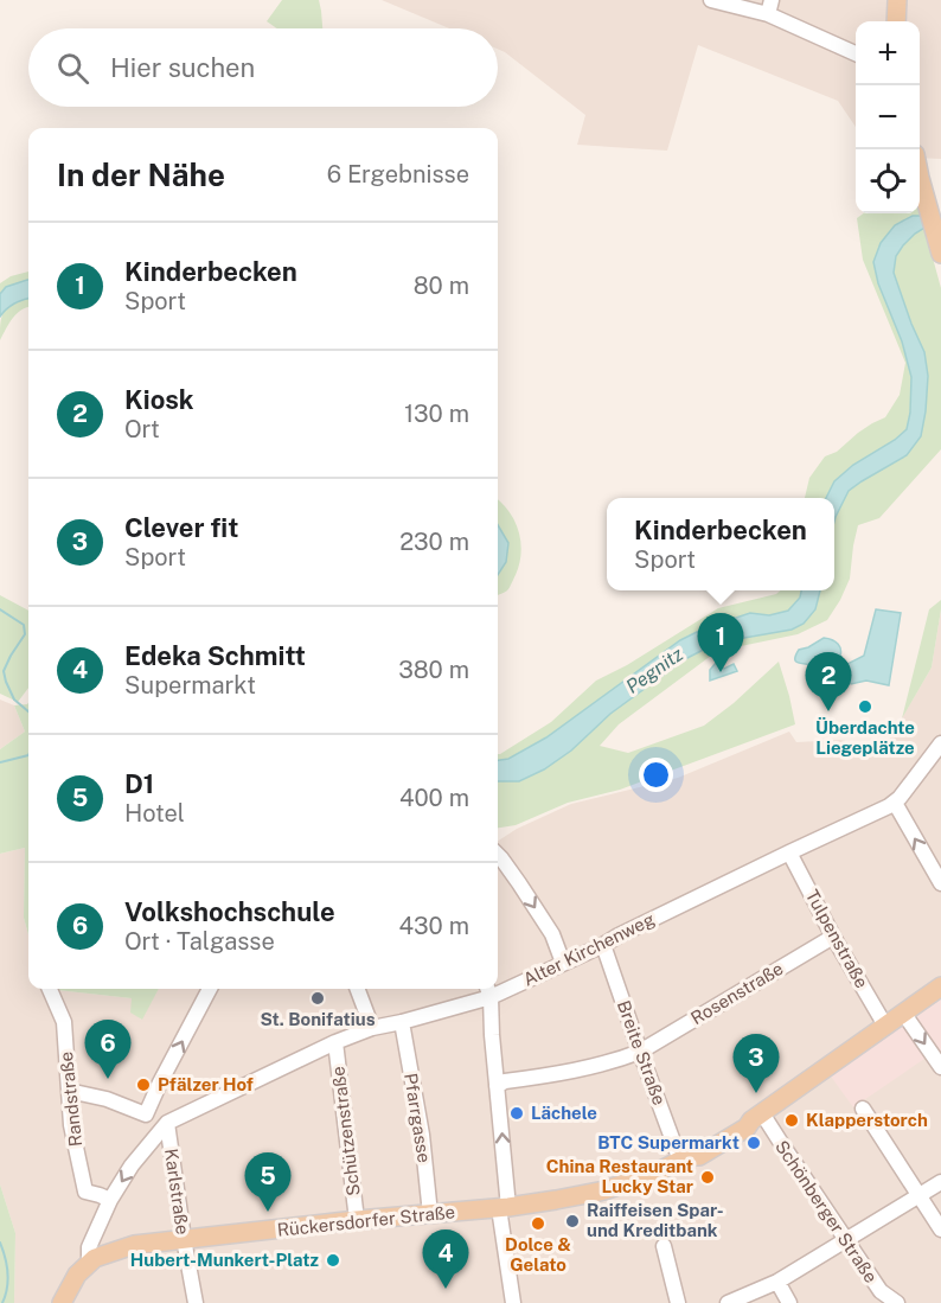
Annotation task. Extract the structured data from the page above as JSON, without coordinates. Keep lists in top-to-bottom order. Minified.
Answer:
{"streets":{"main road":["Rückersdorfer Straße"],"street":["Tulpenstraße","Alter Kirchenweg","Rosenstraße","Breite Straße","Randstraße","Pfarrgasse","Schützenstraße","Karlstraße","Schönberger Straße"]},"crossings":[["Tulpenstraße","Alter Kirchenweg"],["Tulpenstraße","Rosenstraße"],["Tulpenstraße","Rückersdorfer Straße"],["Alter Kirchenweg","Breite Straße"],["Alter Kirchenweg","Pfarrgasse"],["Alter Kirchenweg","Schützenstraße"],["Alter Kirchenweg","Karlstraße"],["Rosenstraße","Breite Straße"],["Breite Straße","Rückersdorfer Straße"],["Pfarrgasse","Rückersdorfer Straße"],["Schützenstraße","Rückersdorfer Straße"],["Karlstraße","Rückersdorfer Straße"],["Schönberger Straße","Rückersdorfer Straße"]],"water":["Pegnitz"],"places":["Überdachte Liegeplätze","St. Bonifatius","Pfälzer Hof","Lächele","Klapperstorch","BTC Supermarkt","China Restaurant Lucky Star","Raiffeisen Spar- und Kreditbank","Dolce & Gelato","Hubert-Munkert-Platz"],"page":{"map_buttons":["+","−"],"search":"Hier suchen","heading":["In der Nähe","6 Ergebnisse"],"list":[{"mark":"1","name":"Kinderbecken","note":"Sport","value":"80 m"},{"mark":"2","name":"Kiosk","note":"Ort","value":"130 m"},{"mark":"3","name":"Clever fit","note":"Sport","value":"230 m"},{"mark":"4","name":"Edeka Schmitt","note":"Supermarkt","value":"380 m"},{"mark":"5","name":"D1","note":"Hotel","value":"400 m"},{"mark":"6","name":"Volkshochschule","note":"Ort · Talgasse","value":"430 m"}],"popup":["Kinderbecken","Sport"],"pins":["1","2","6","3","5","4"]}}
